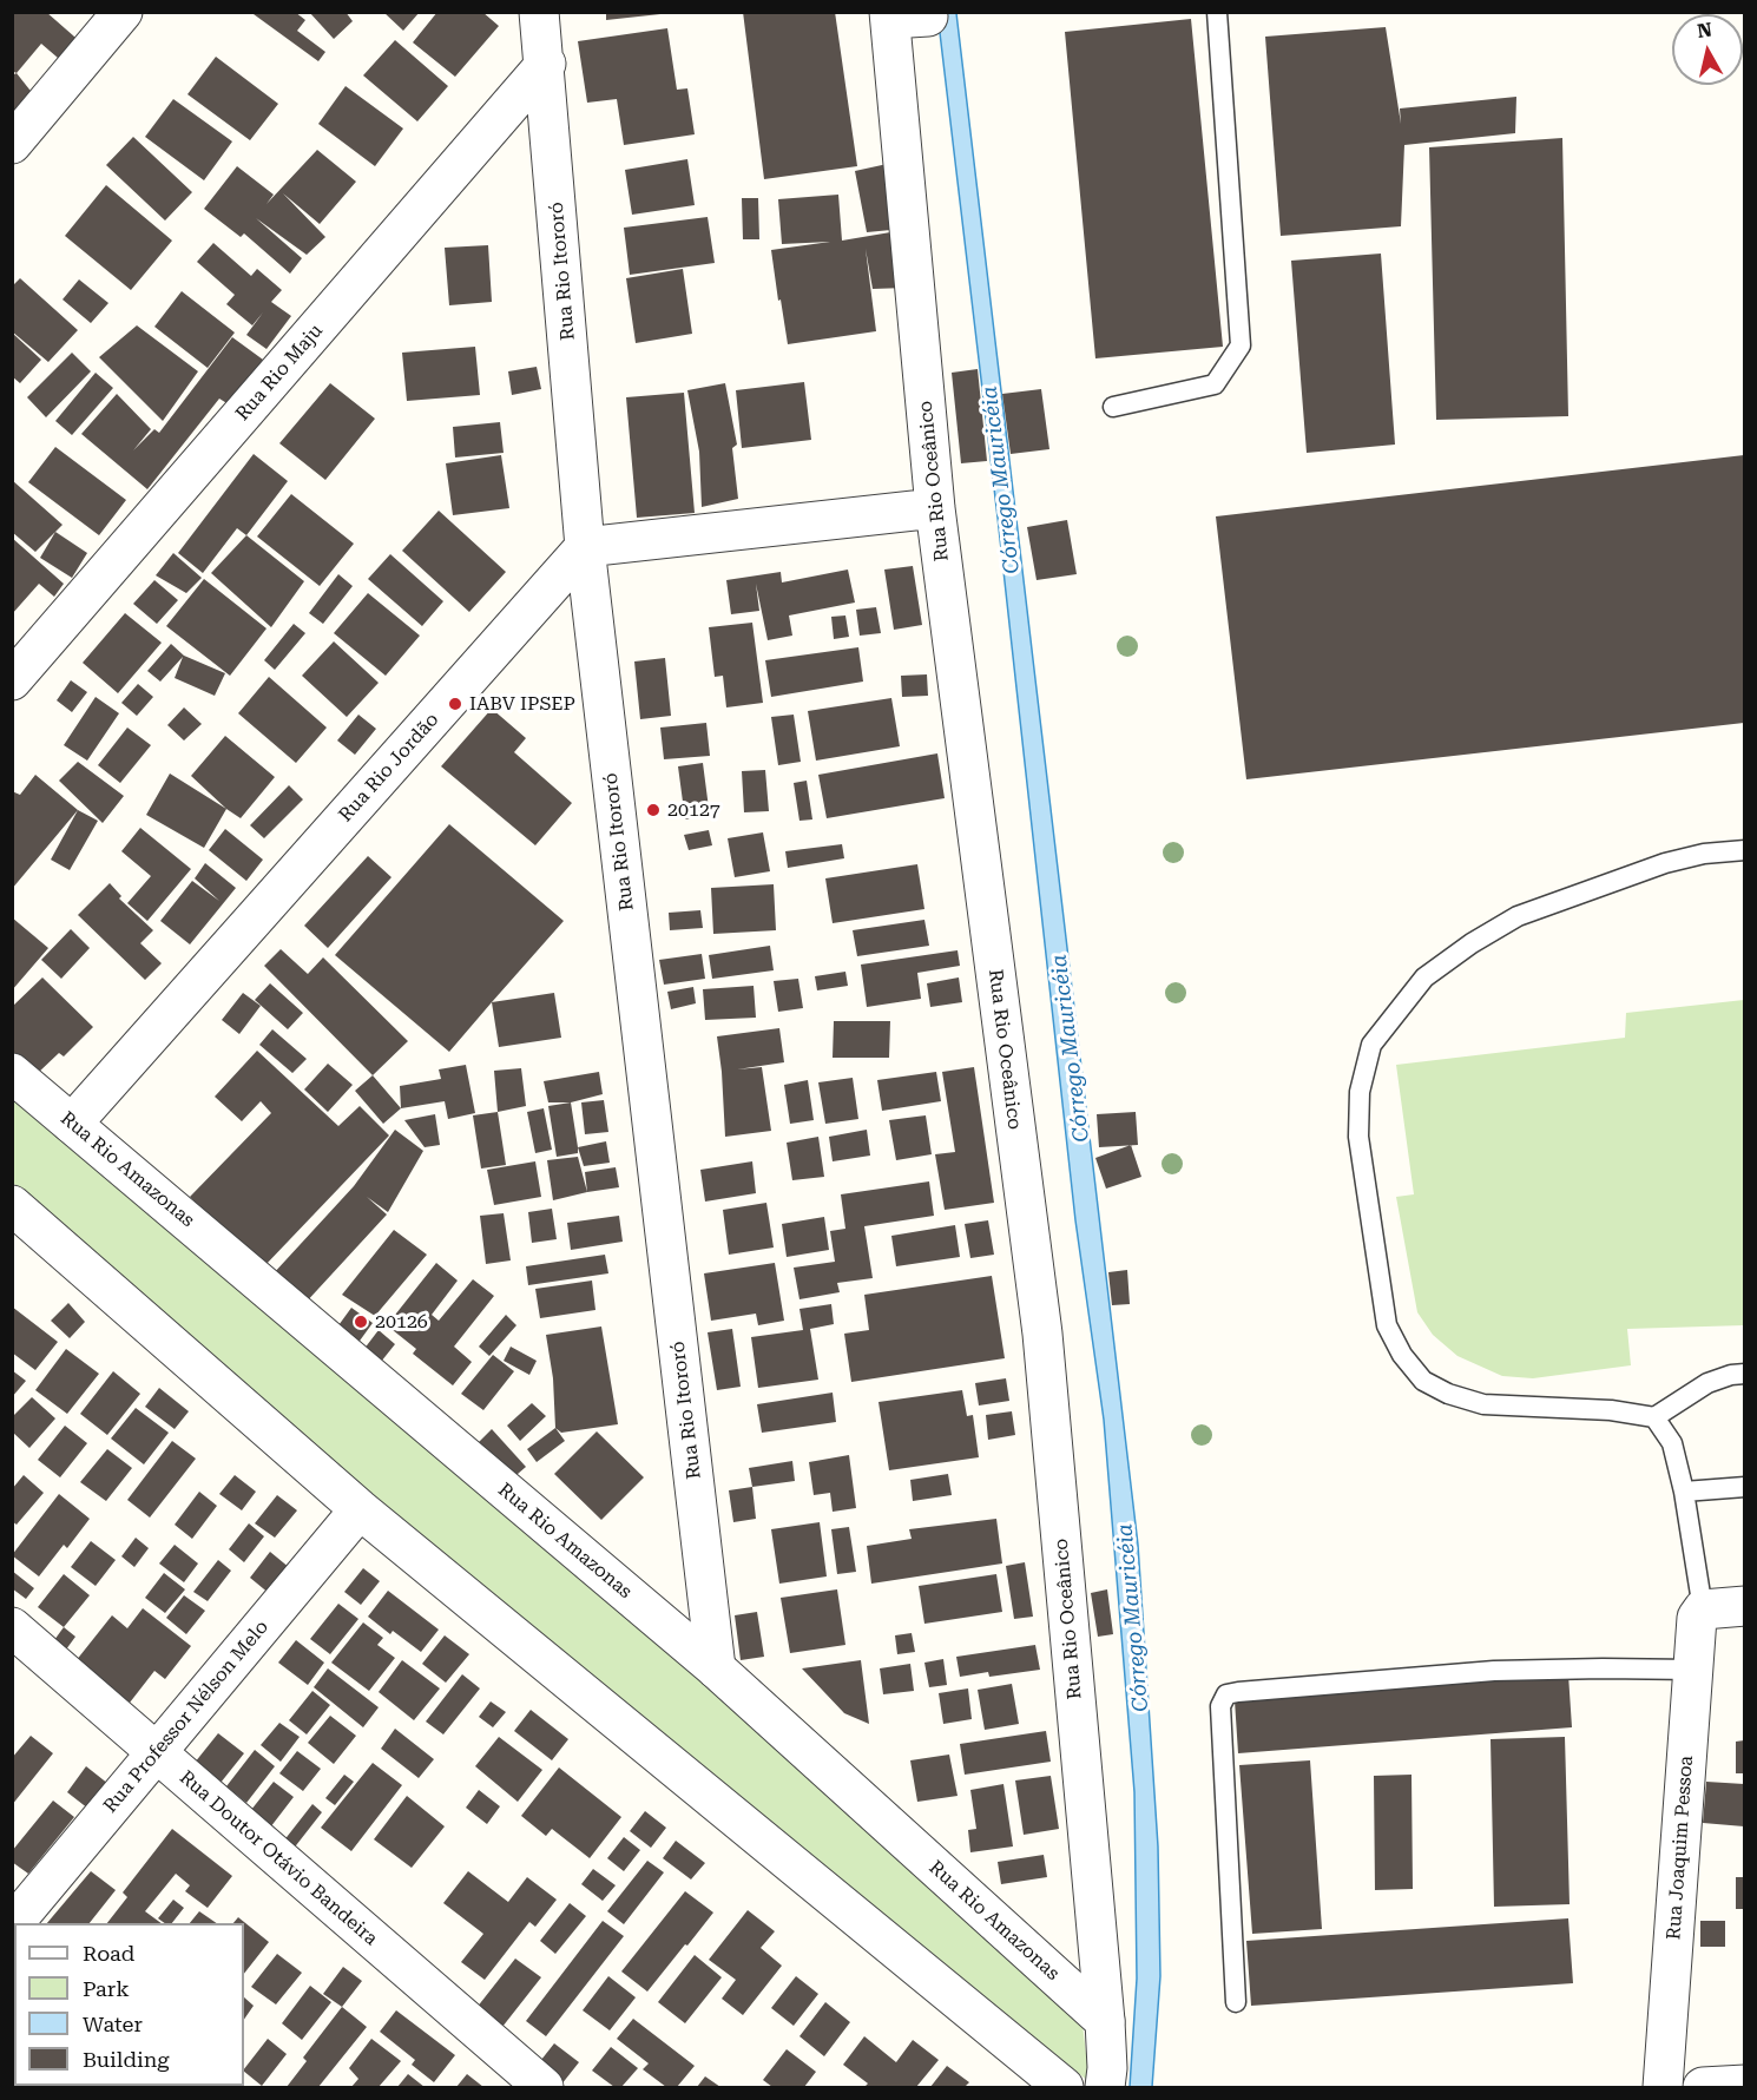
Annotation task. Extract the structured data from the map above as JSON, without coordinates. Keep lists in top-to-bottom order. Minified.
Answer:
{"streets":{"street":["Rua Rio Itororó","Rua Rio Maju","Rua Rio Oceânico","Rua Rio Jordão","Rua Rio Amazonas","Rua Professor Nélson Melo","Rua Joaquim Pessoa","Rua Doutor Otávio Bandeira"]},"crossings":[["Rua Rio Itororó","Rua Rio Maju"],["Rua Rio Itororó","Rua Rio Jordão"],["Rua Rio Itororó","Rua Rio Amazonas"],["Rua Rio Oceânico","Rua Rio Amazonas"],["Rua Rio Jordão","Rua Rio Amazonas"],["Rua Professor Nélson Melo","Rua Doutor Otávio Bandeira"]],"water":["Córrego Mauricéia"],"places":["IABV IPSEP","20127","20126"],"legend":["Road","Park","Water","Building"],"north":"top"}
